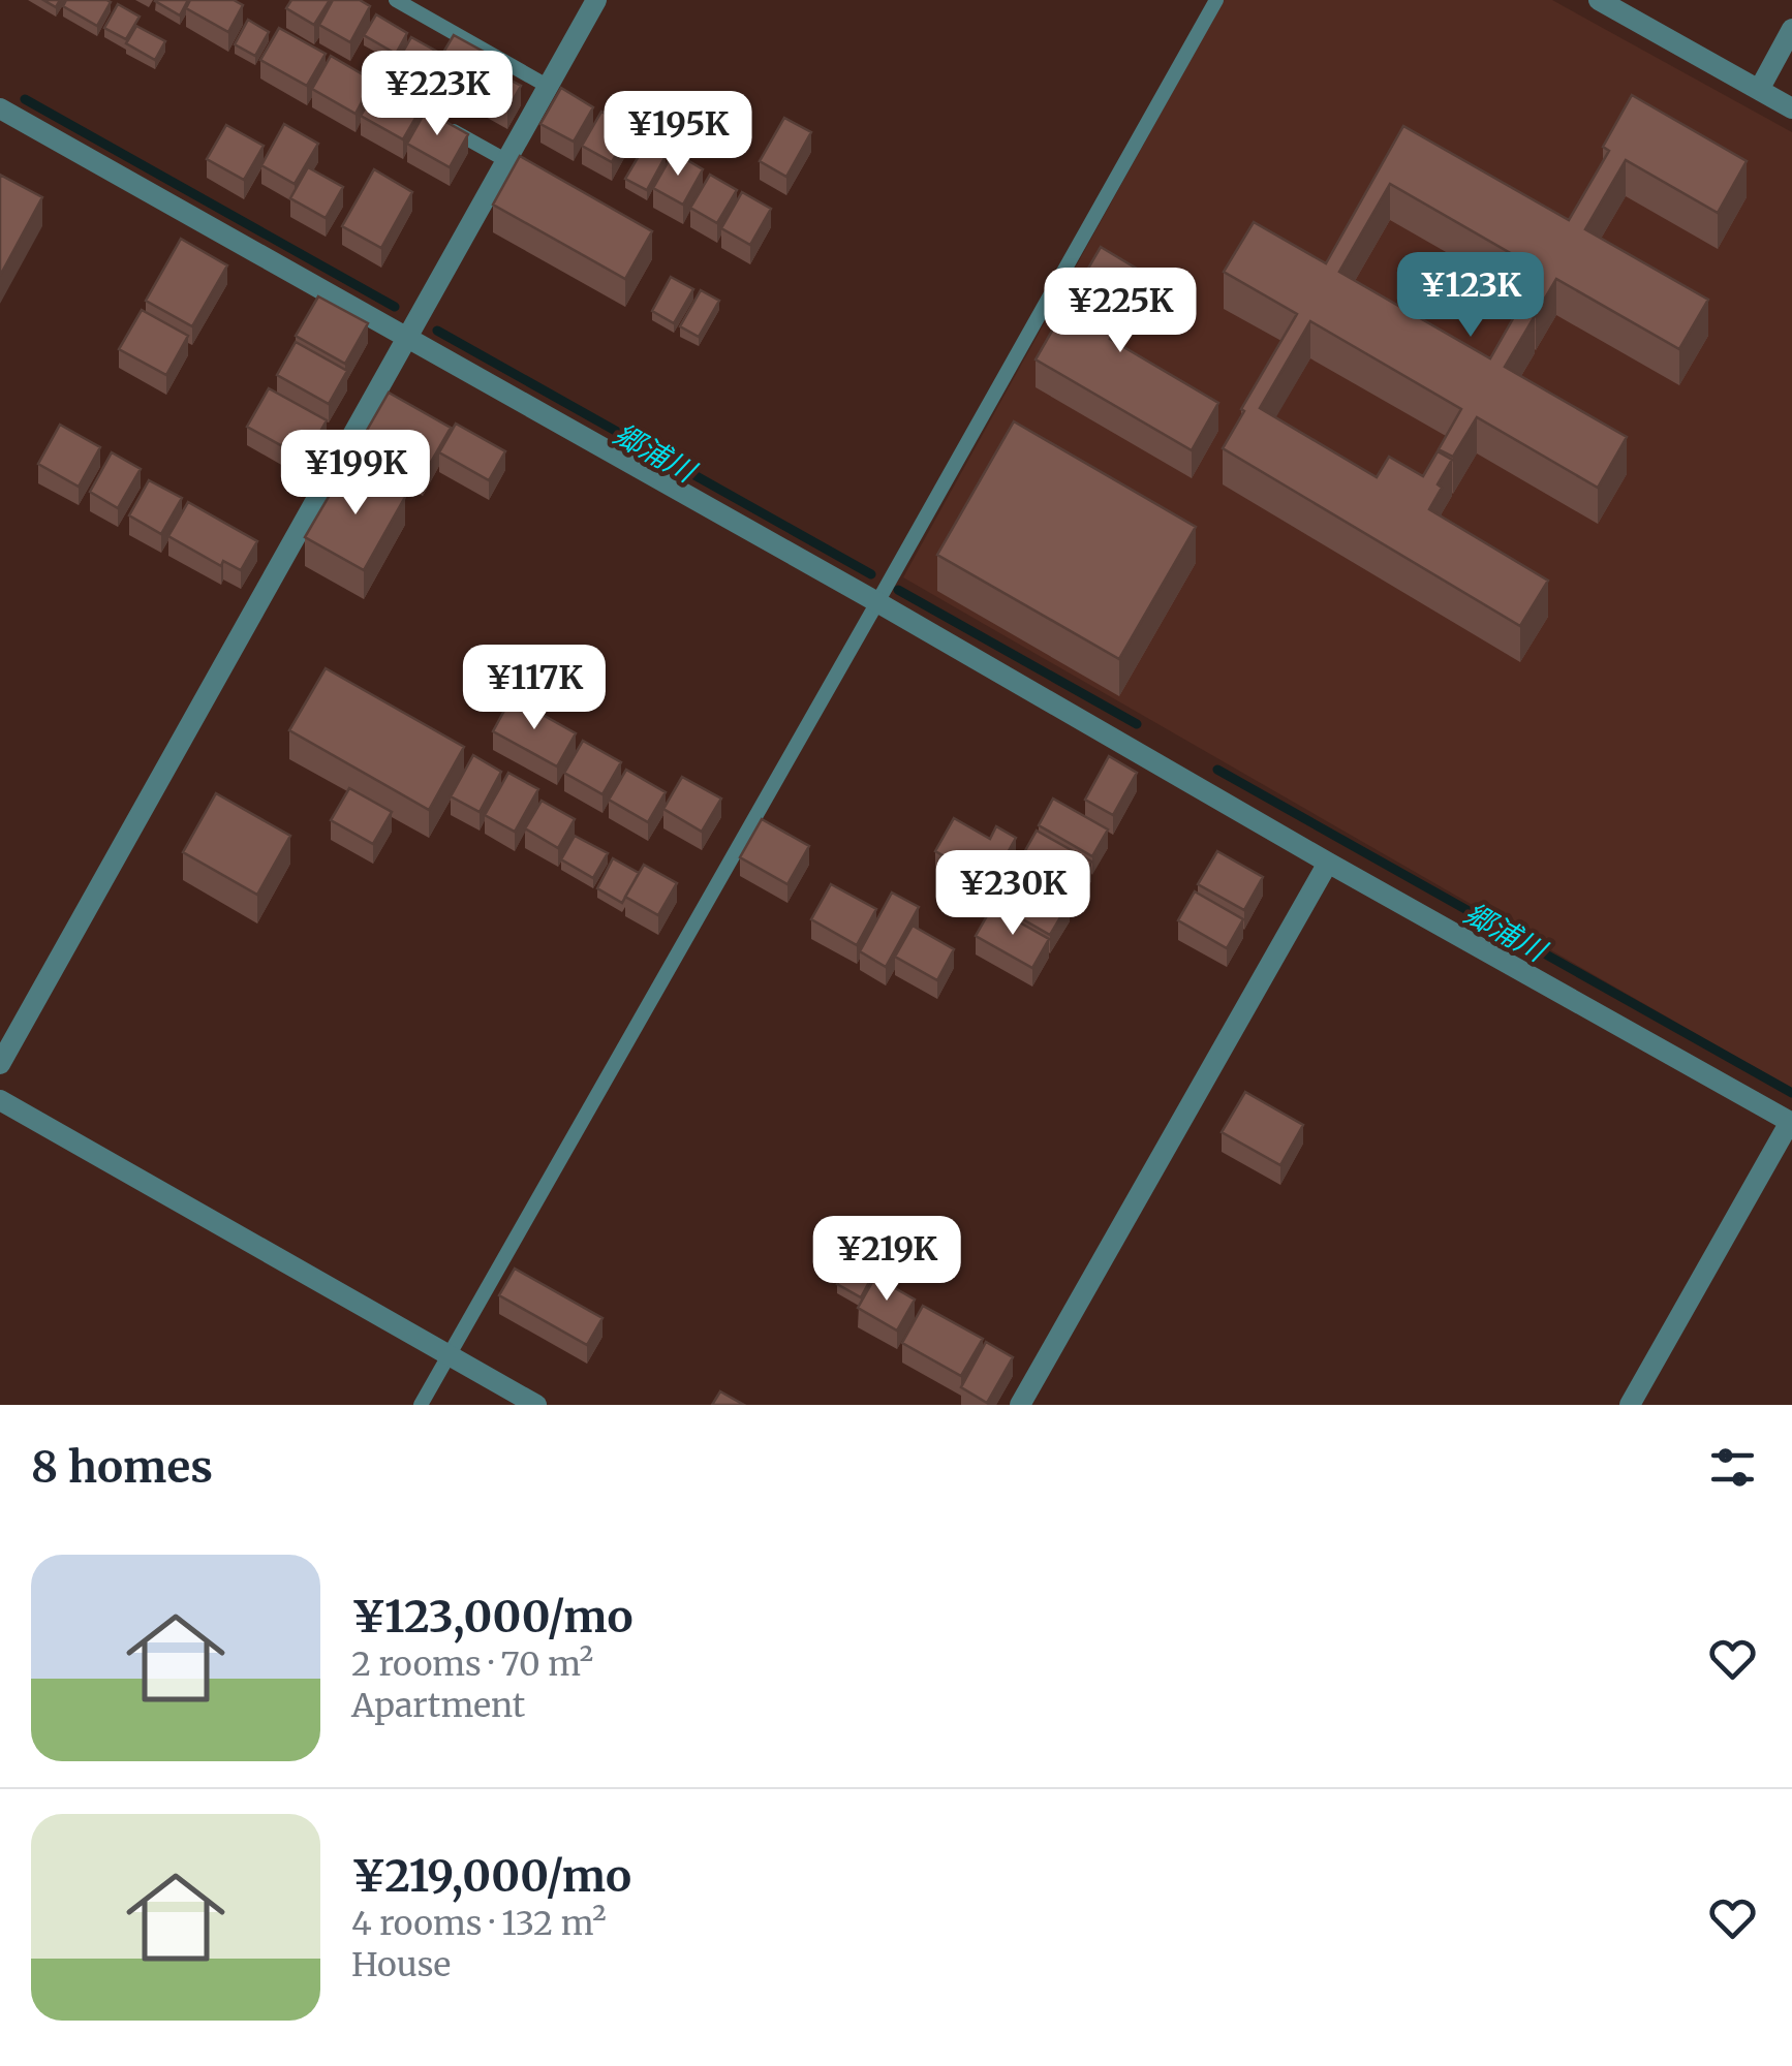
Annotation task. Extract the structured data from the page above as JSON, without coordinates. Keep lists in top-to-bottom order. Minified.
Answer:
{"water":["郷浦川"],"page":{"price":["¥223K","¥195K","¥123K","¥225K","¥199K","¥117K","¥230K","¥219K"],"heading":"8 homes","list":[{"name":"¥123,000/mo","note":"2 rooms · 70 m² · Apartment"},{"name":"¥219,000/mo","note":"4 rooms · 132 m² · House"}]}}
